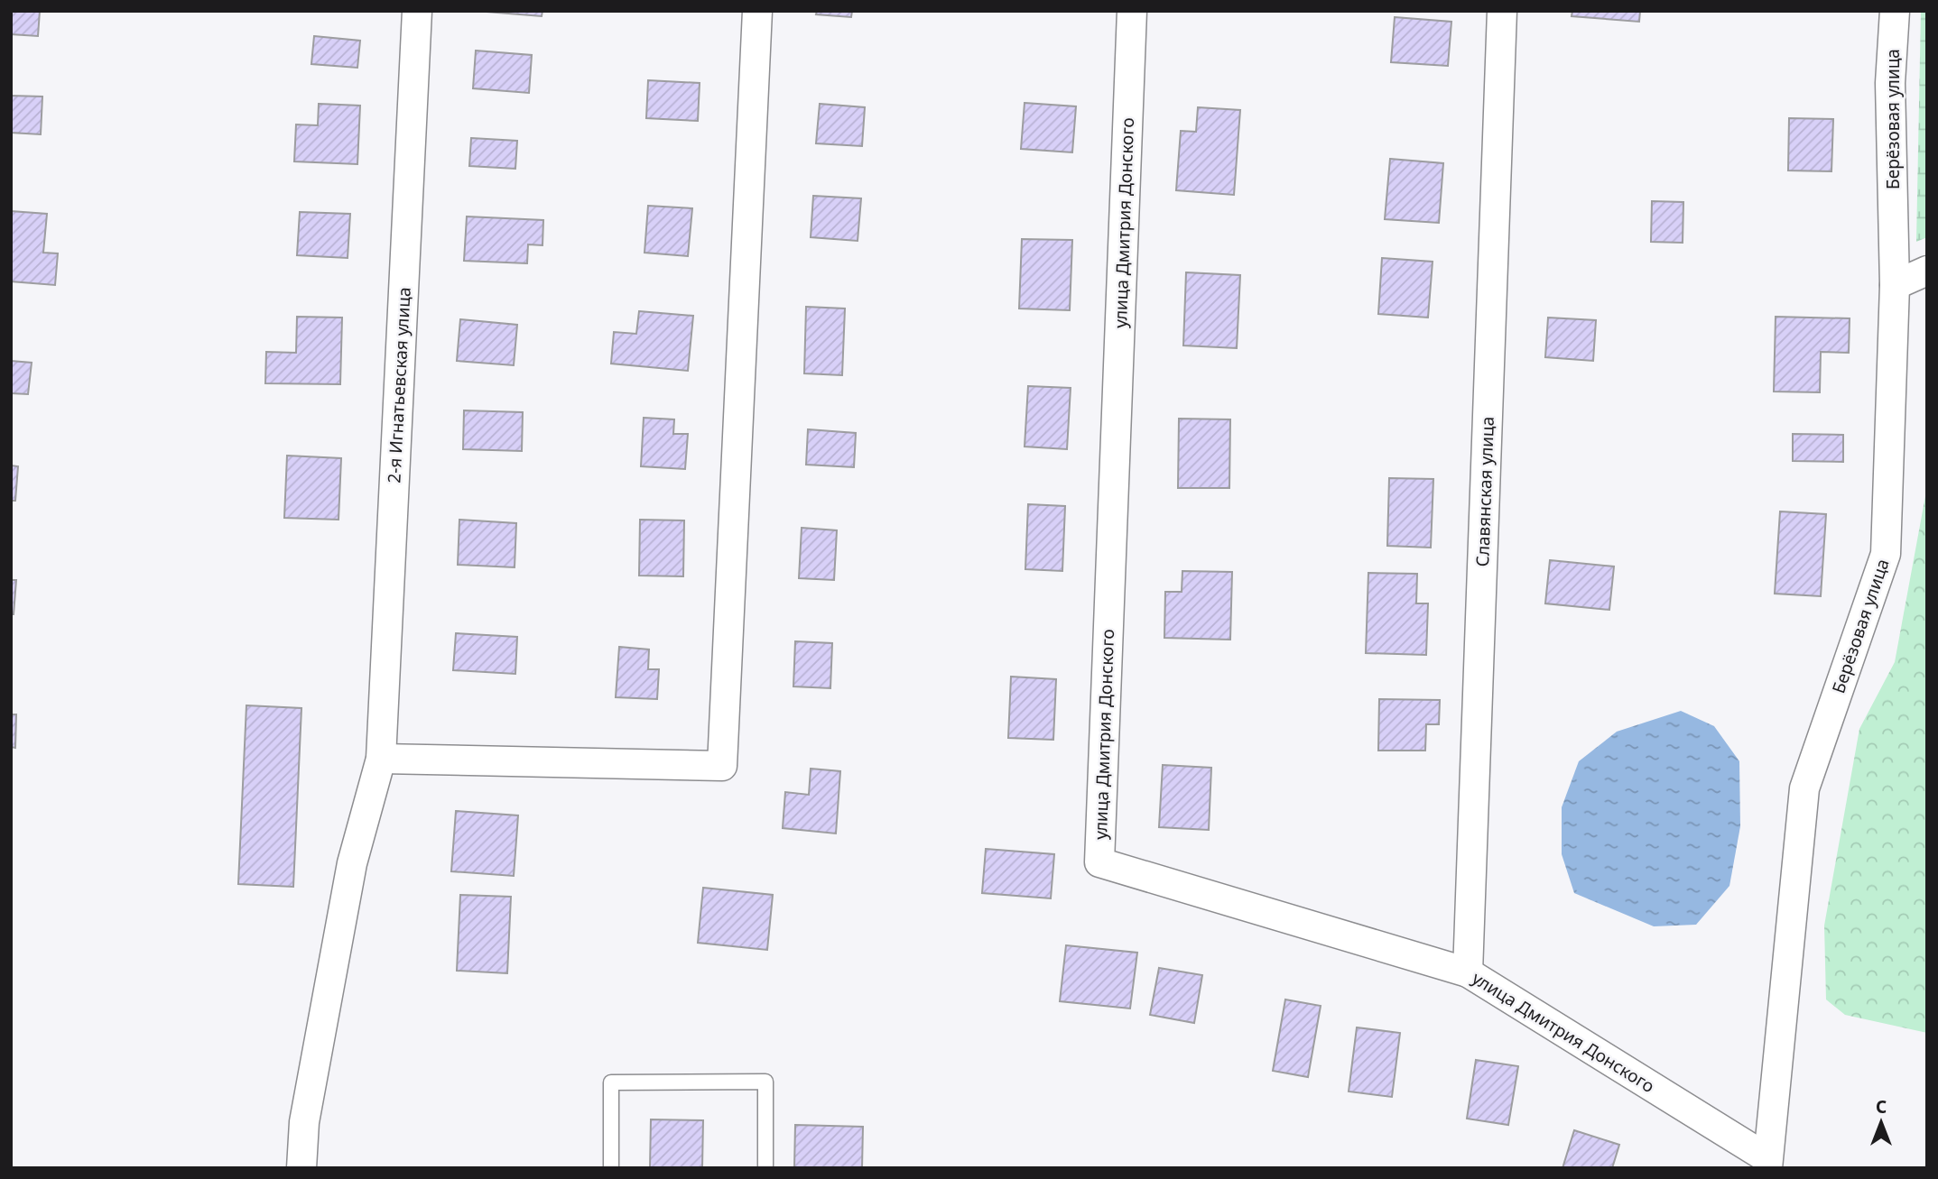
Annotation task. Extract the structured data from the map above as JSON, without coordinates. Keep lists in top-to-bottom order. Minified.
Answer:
{"streets":{"street":["Берёзовая улица","улица Дмитрия Донского","2-я Игнатьевская улица","Славянская улица"]},"crossings":[["Берёзовая улица","улица Дмитрия Донского"],["улица Дмитрия Донского","Славянская улица"]],"north":"top"}
